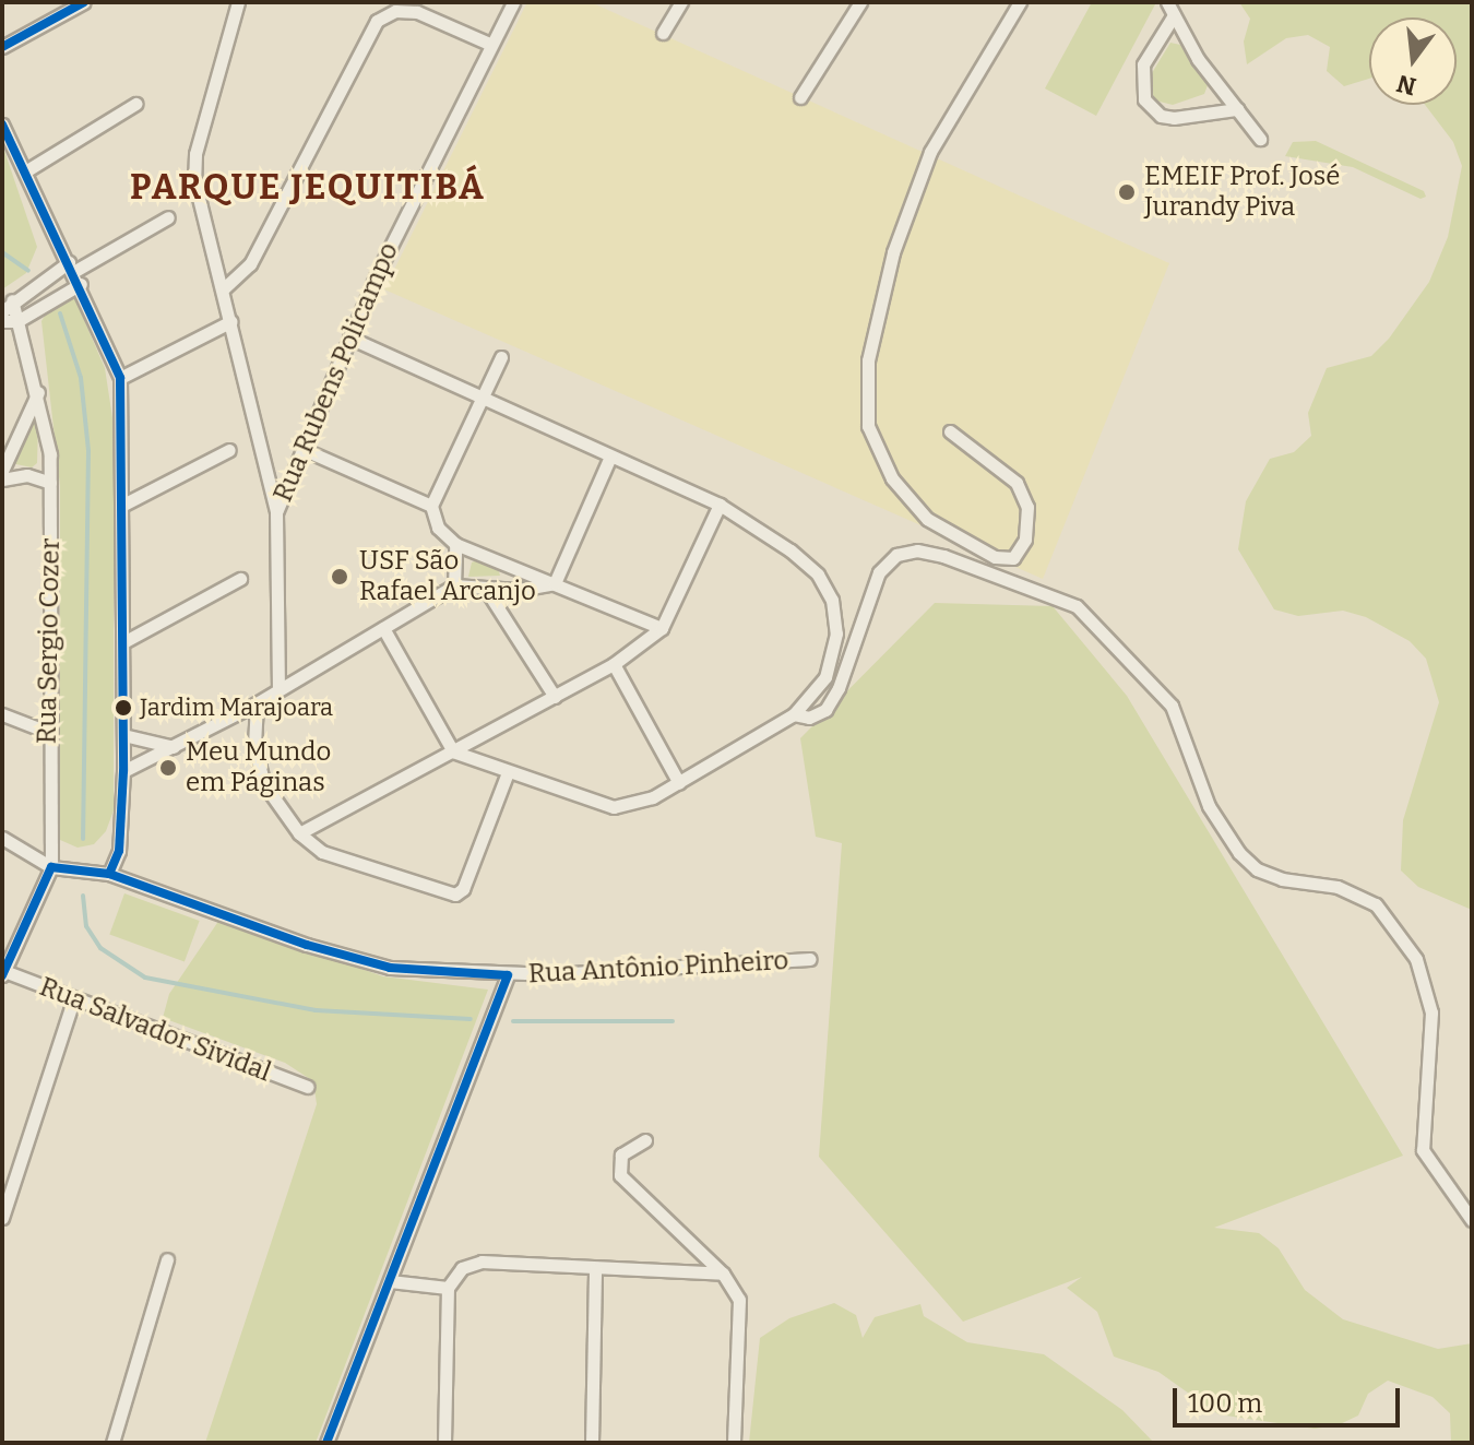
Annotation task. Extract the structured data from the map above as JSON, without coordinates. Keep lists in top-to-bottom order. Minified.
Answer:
{"streets":{"street":["Rua Rubens Policampo","Rua Sergio Cozer","Rua Antônio Pinheiro","Rua Salvador Sividal"]},"crossings":[["Rua Sergio Cozer","Rua Antônio Pinheiro"],["Rua Sergio Cozer","Rua Salvador Sividal"]],"districts":["PARQUE JEQUITIBÁ"],"places":["EMEIF Prof. José Jurandy Piva","USF São Rafael Arcanjo","Jardim Marajoara","Meu Mundo em Páginas"],"scale_bar":"100 m","north":"bottom"}
